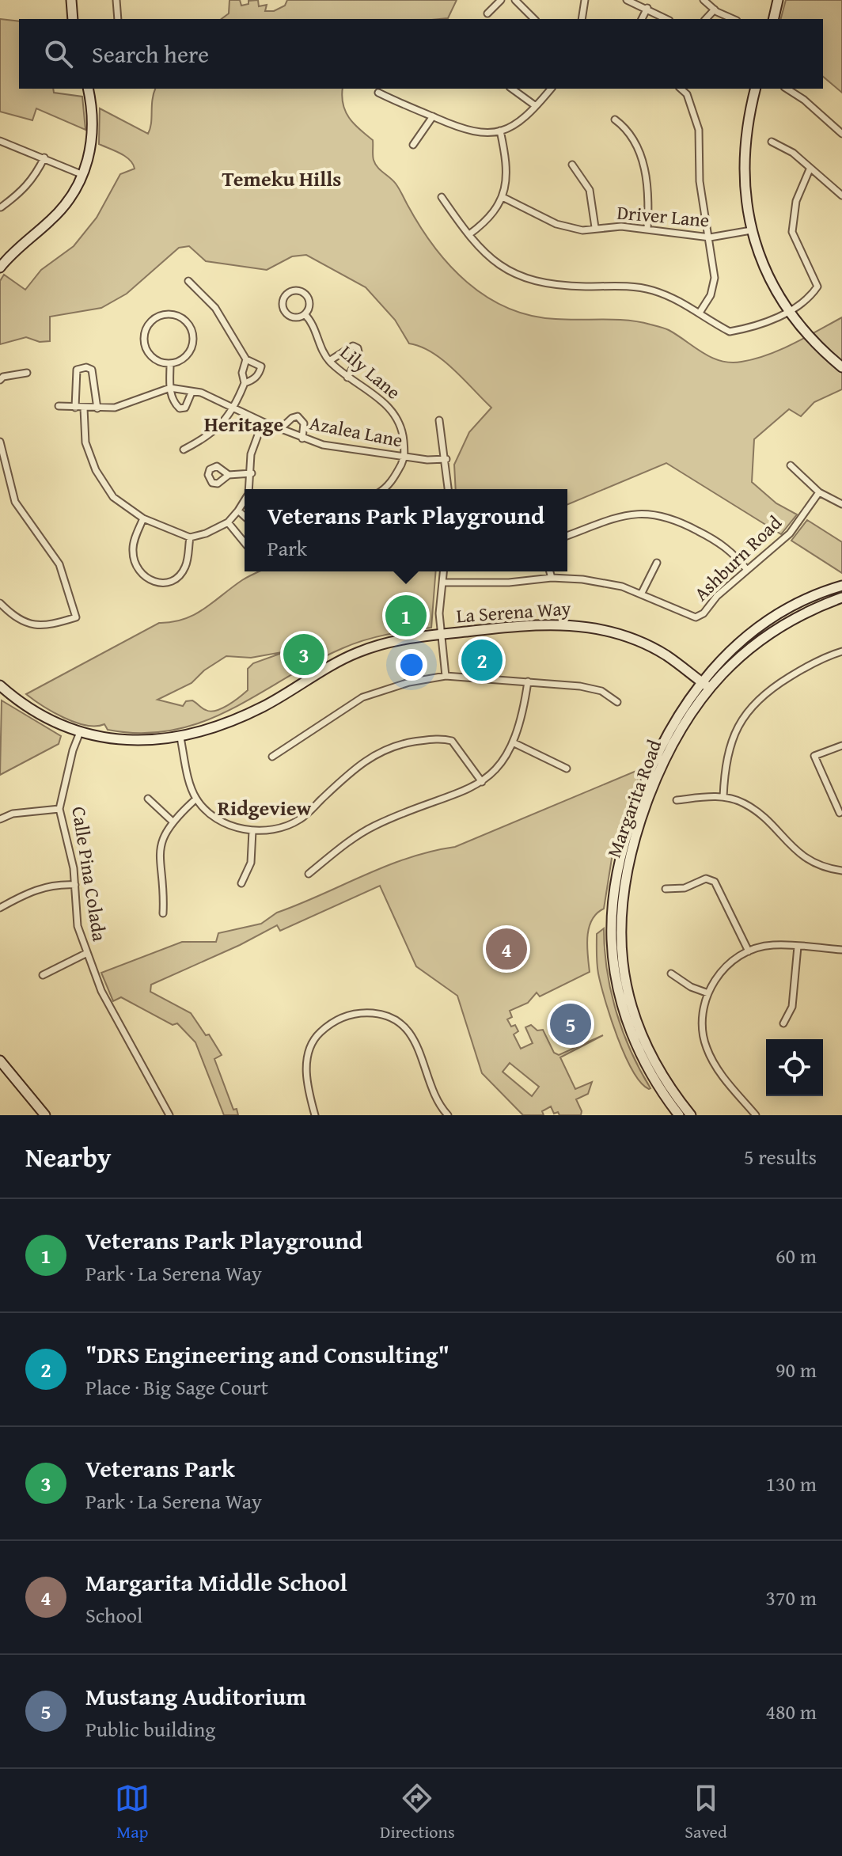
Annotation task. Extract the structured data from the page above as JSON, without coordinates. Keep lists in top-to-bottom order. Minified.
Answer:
{"streets":{"main road":["La Serena Way","Margarita Road"],"street":["Driver Lane","Lily Lane","Azalea Lane","Ashburn Road","Calle Pina Colada"]},"crossings":[["Lily Lane","Azalea Lane"],["La Serena Way","Margarita Road"],["La Serena Way","Calle Pina Colada"]],"districts":["Temeku Hills","Heritage","Ridgeview"],"page":{"search":"Search here","popup":["Veterans Park Playground","Park"],"pins":["1","3","2","4","5"],"heading":["Nearby","5 results"],"list":[{"mark":"1","name":"Veterans Park Playground","note":"Park · La Serena Way","value":"60 m"},{"mark":"2","name":"\"DRS Engineering and Consulting\"","note":"Place · Big Sage Court","value":"90 m"},{"mark":"3","name":"Veterans Park","note":"Park · La Serena Way","value":"130 m"},{"mark":"4","name":"Margarita Middle School","note":"School","value":"370 m"},{"mark":"5","name":"Mustang Auditorium","note":"Public building","value":"480 m"}],"nav":["Map","Directions","Saved"]}}
